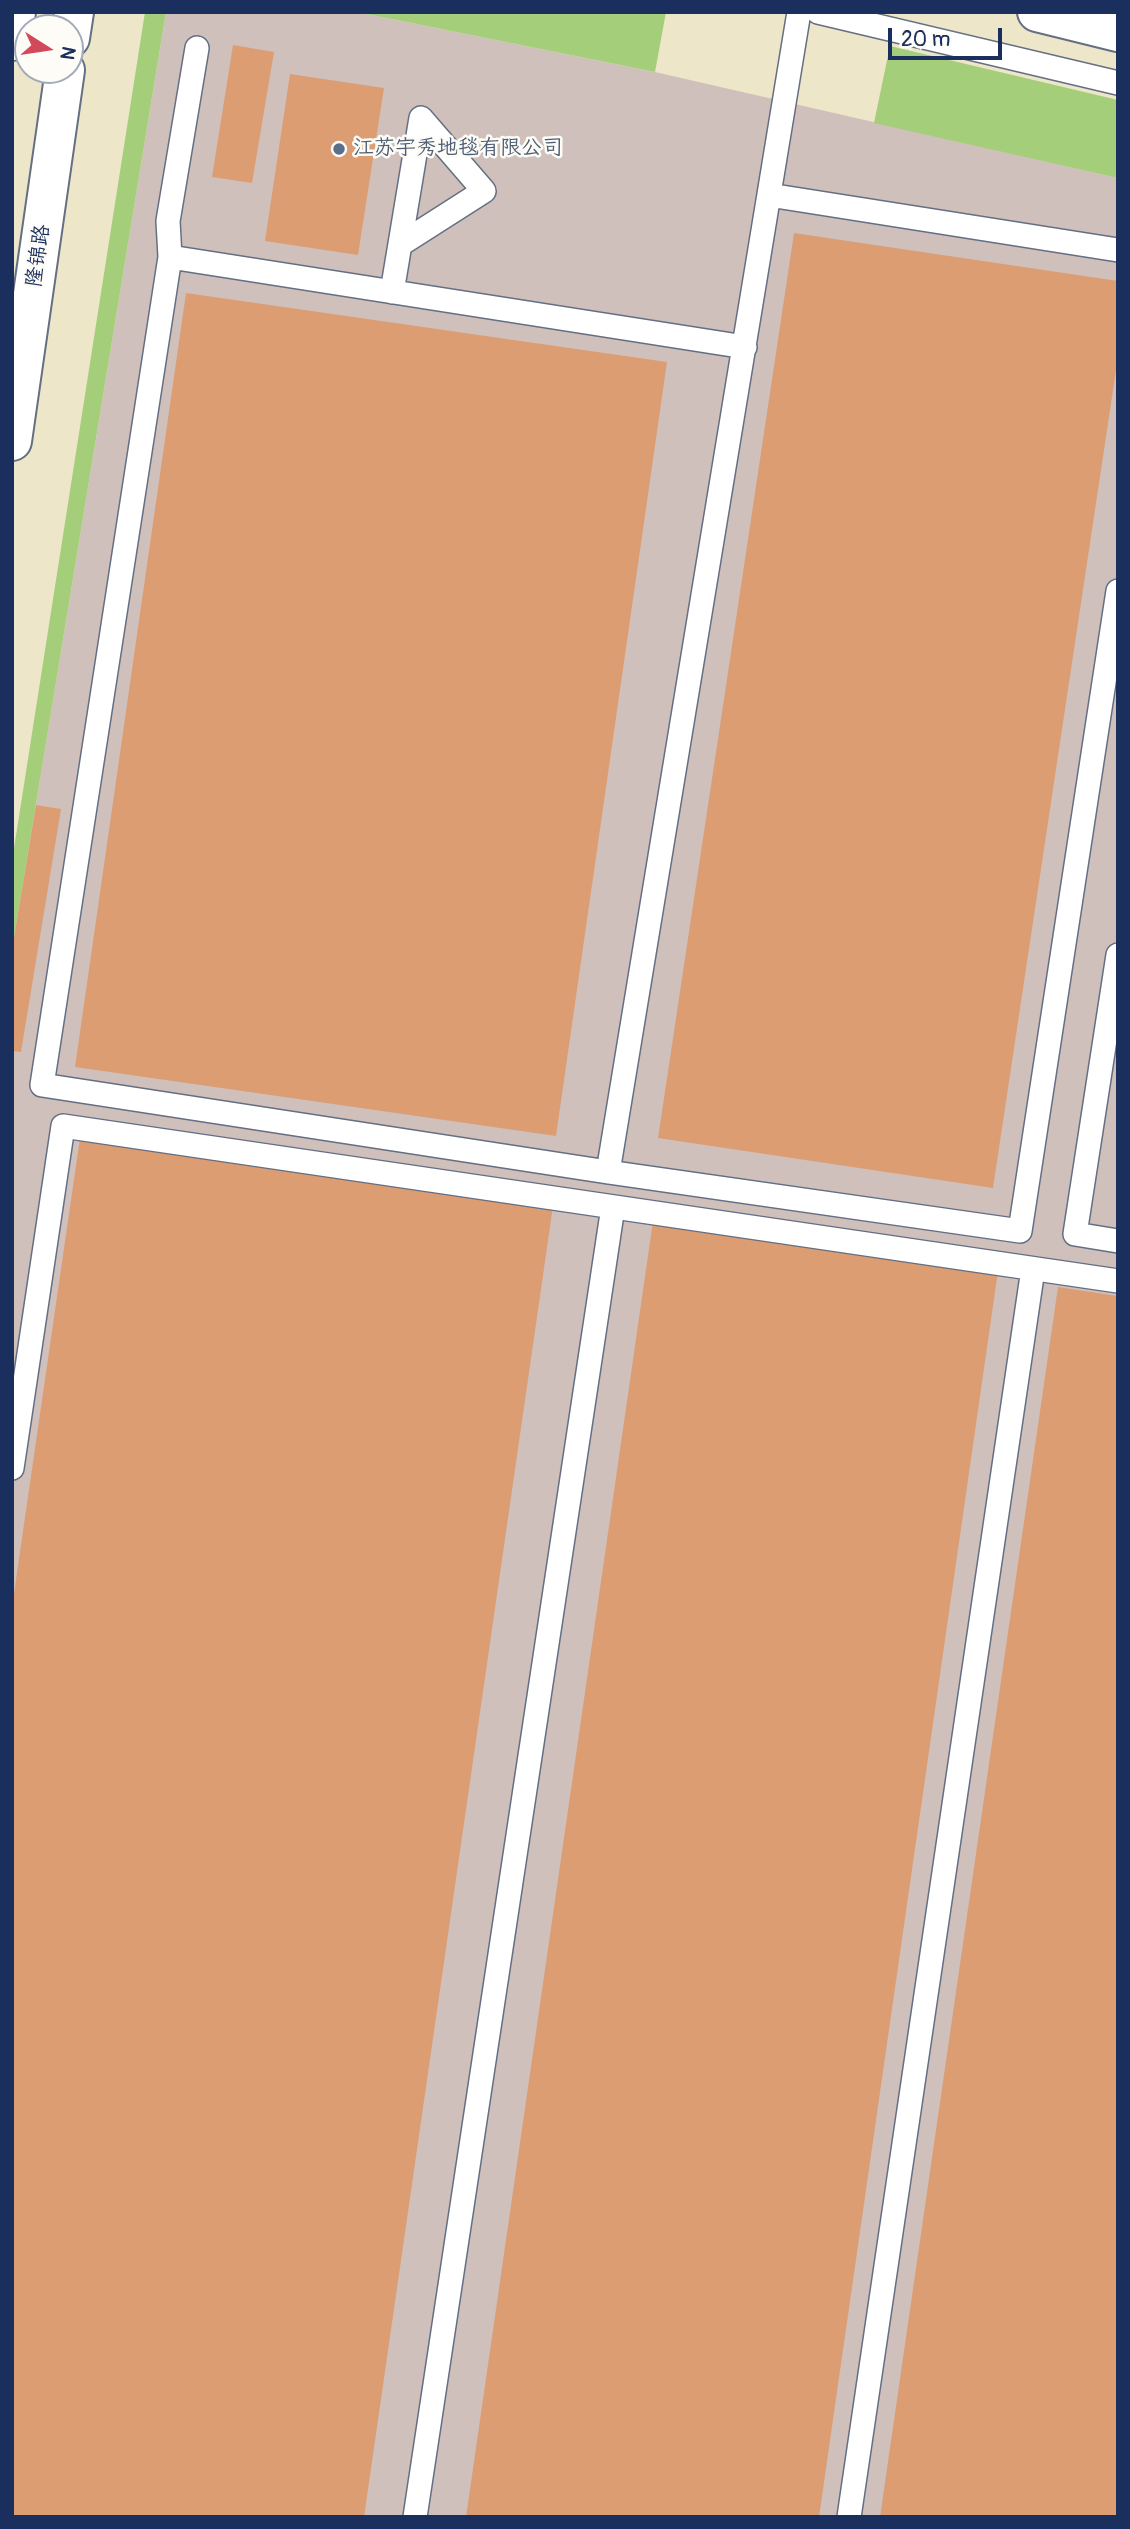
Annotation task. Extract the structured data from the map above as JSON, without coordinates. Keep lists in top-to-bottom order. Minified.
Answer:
{"streets":{"main road":["隆锦路"]},"places":["江苏宇秀地毯有限公司"],"scale_bar":"20 m","north":"right"}
